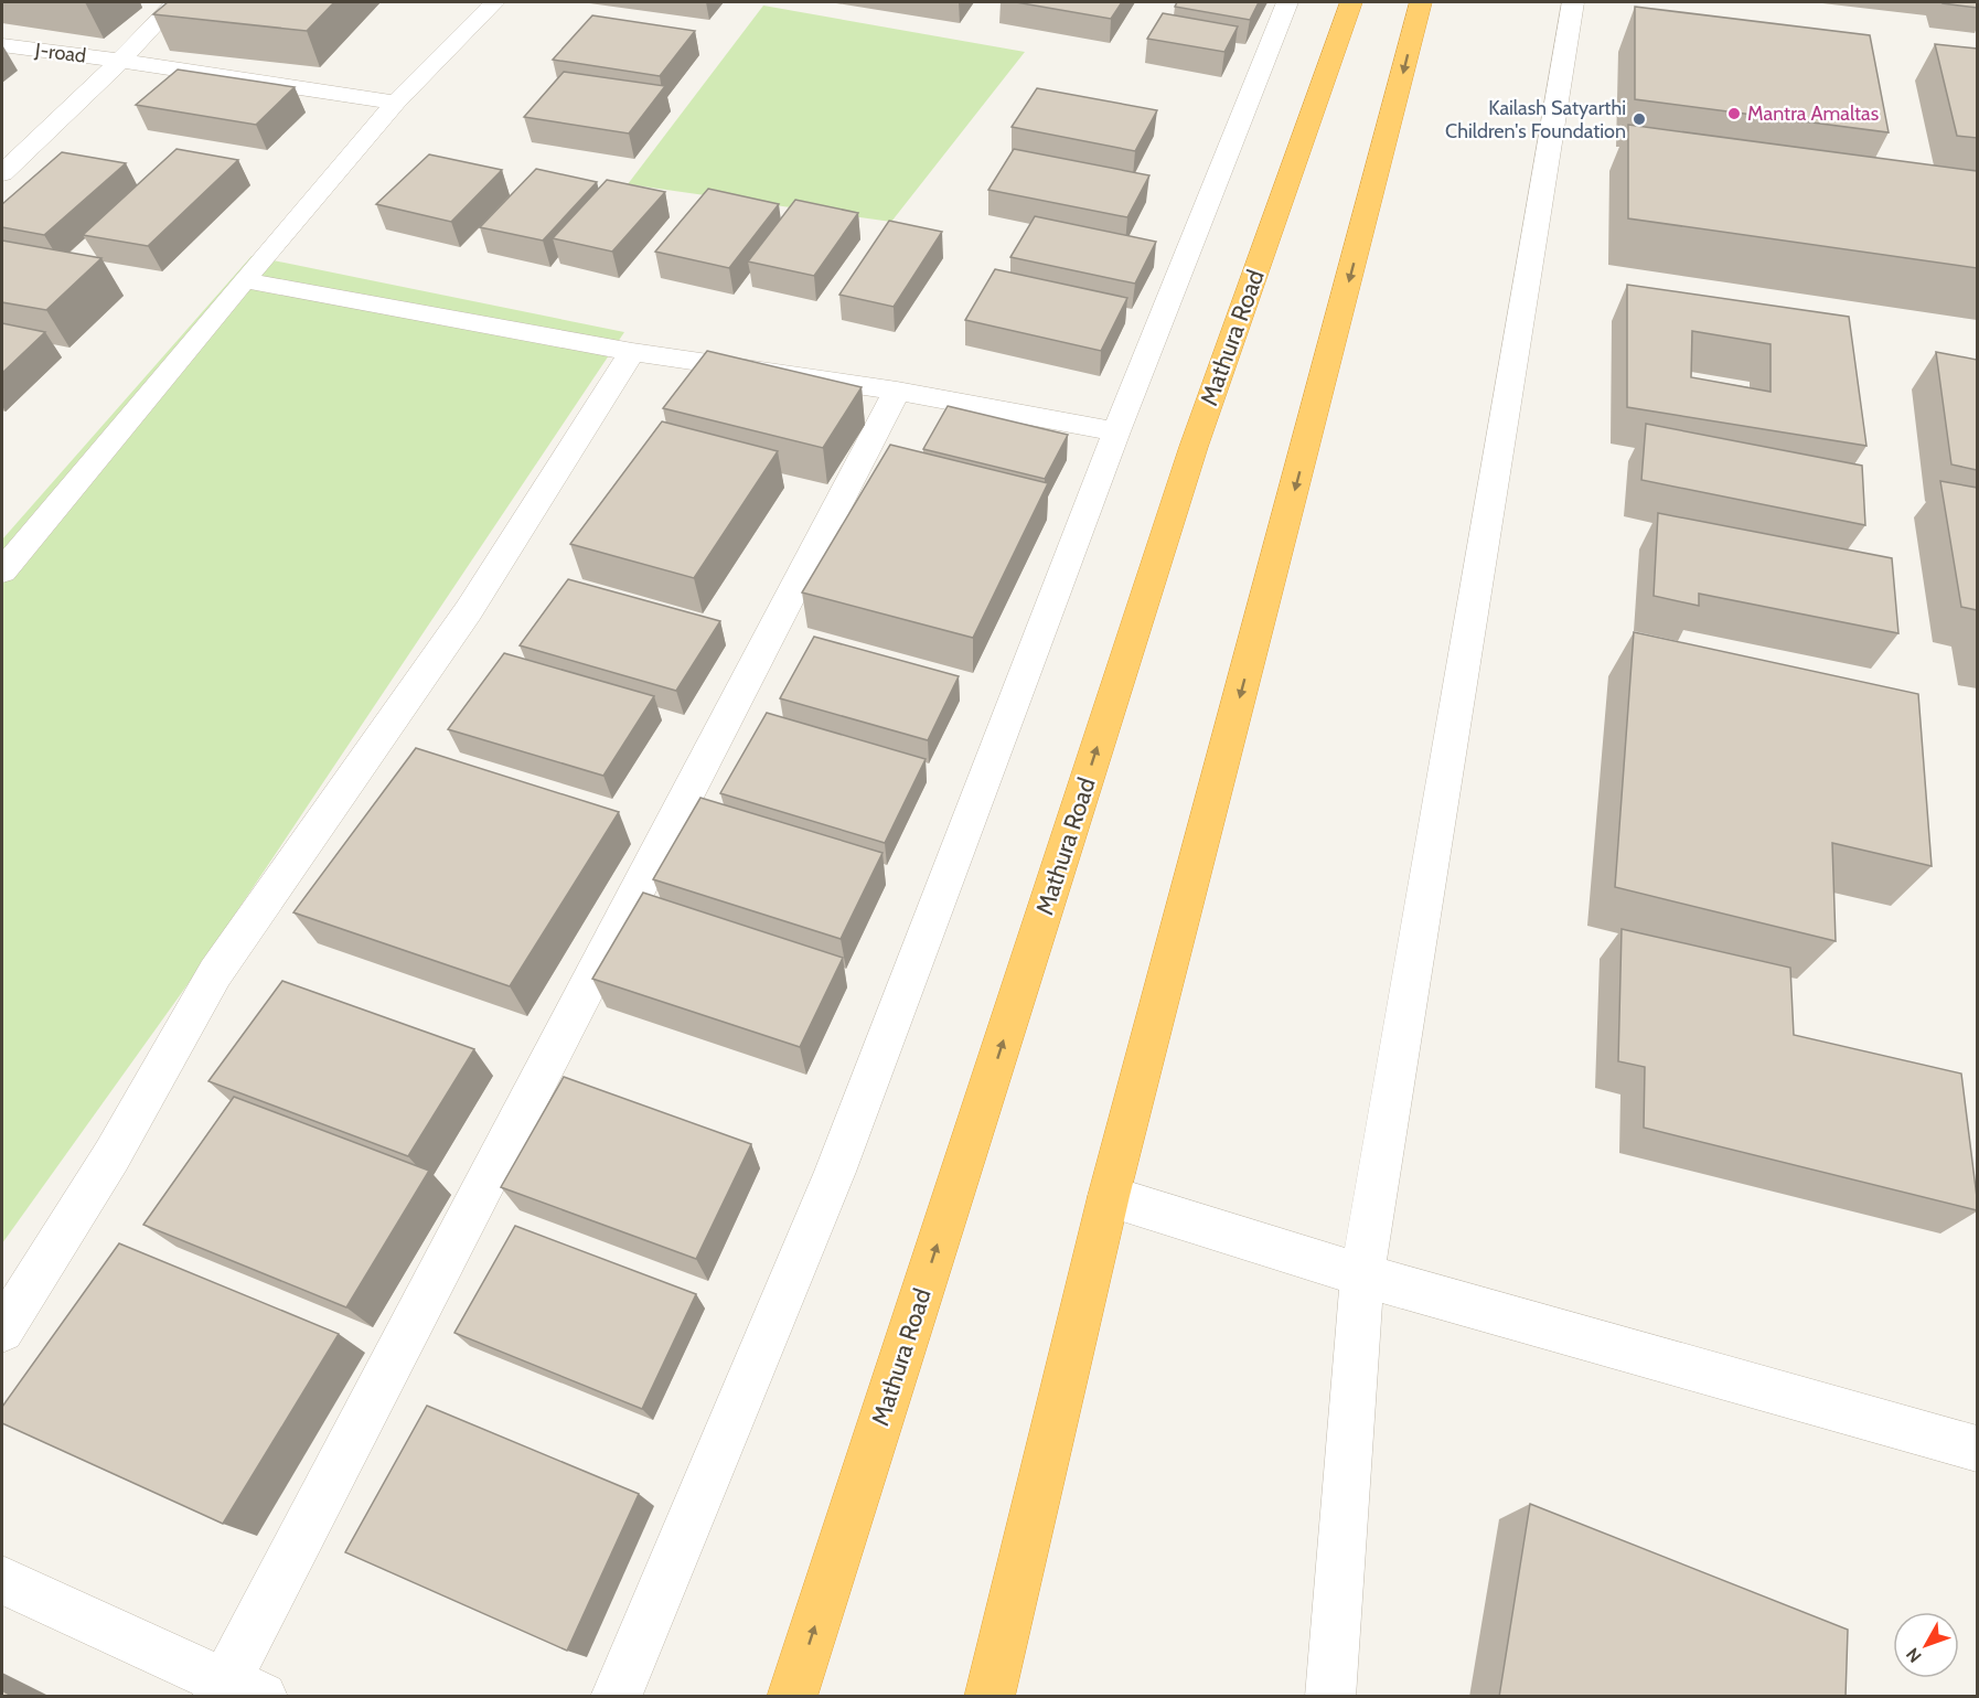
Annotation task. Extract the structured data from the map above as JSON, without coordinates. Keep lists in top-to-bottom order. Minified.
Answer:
{"streets":{"highway":["Mathura Road"],"street":["J-road"]},"places":["Mantra Amaltas","Kailash Satyarthi Children's Foundation"],"north":"bottom left"}
